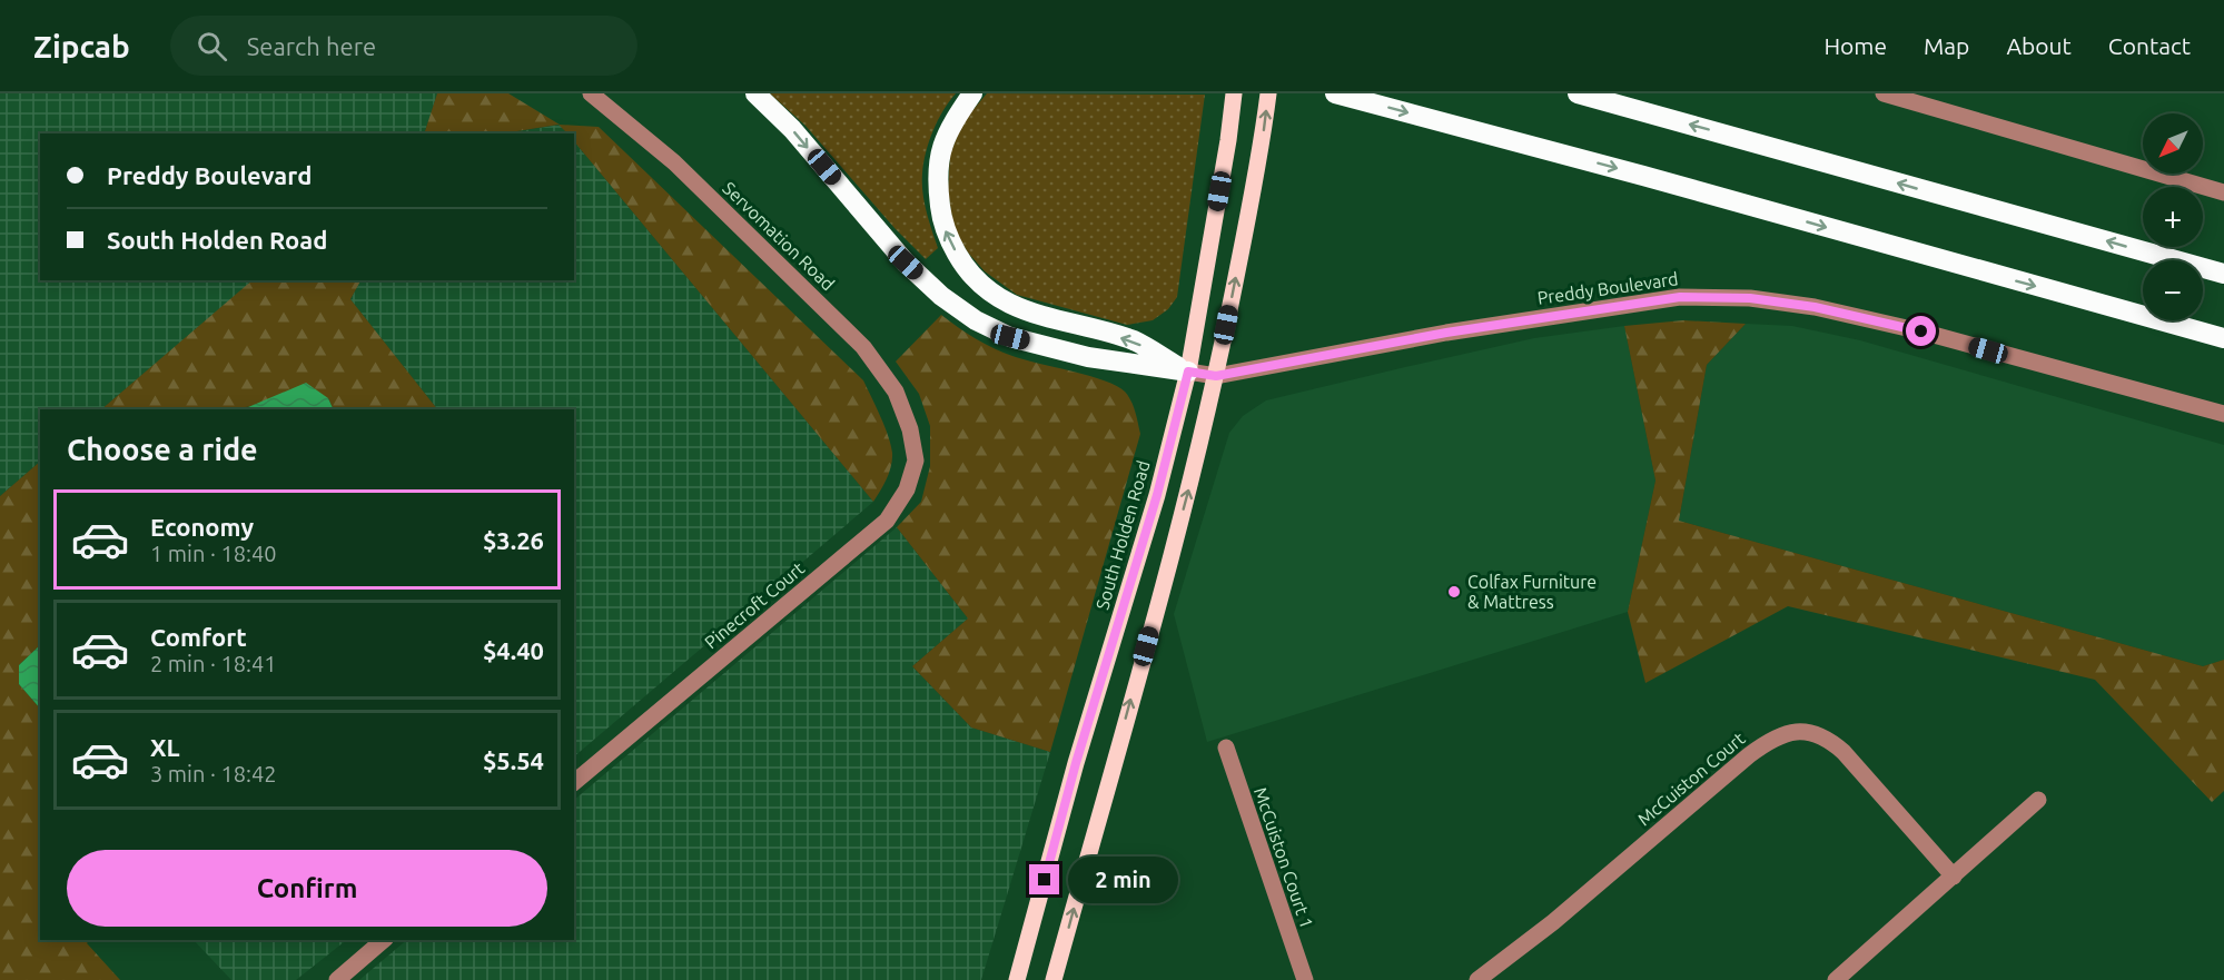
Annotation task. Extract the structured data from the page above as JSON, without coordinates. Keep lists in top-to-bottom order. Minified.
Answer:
{"streets":{"main road":["South Holden Road"],"street":["Servomation Road","Preddy Boulevard","Pinecroft Court","McCuiston Court","McCuiston Court 1"]},"crossings":[["Servomation Road","Pinecroft Court"],["Preddy Boulevard","South Holden Road"]],"places":["Colfax Furniture & Mattress"],"north":"bottom left","page":{"header":"Zipcab","search":"Search here","nav":["Home","Map","About","Contact"],"map_buttons":["+","−"],"banner":["Preddy Boulevard","South Holden Road"],"heading":"Choose a ride","list":[{"name":"Economy","note":"1 min · 18:40","value":"$3.26"},{"name":"Comfort","note":"2 min · 18:41","value":"$4.40"},{"name":"XL","note":"3 min · 18:42","value":"$5.54"}],"buttons":"Confirm","bubble":"2 min"}}
